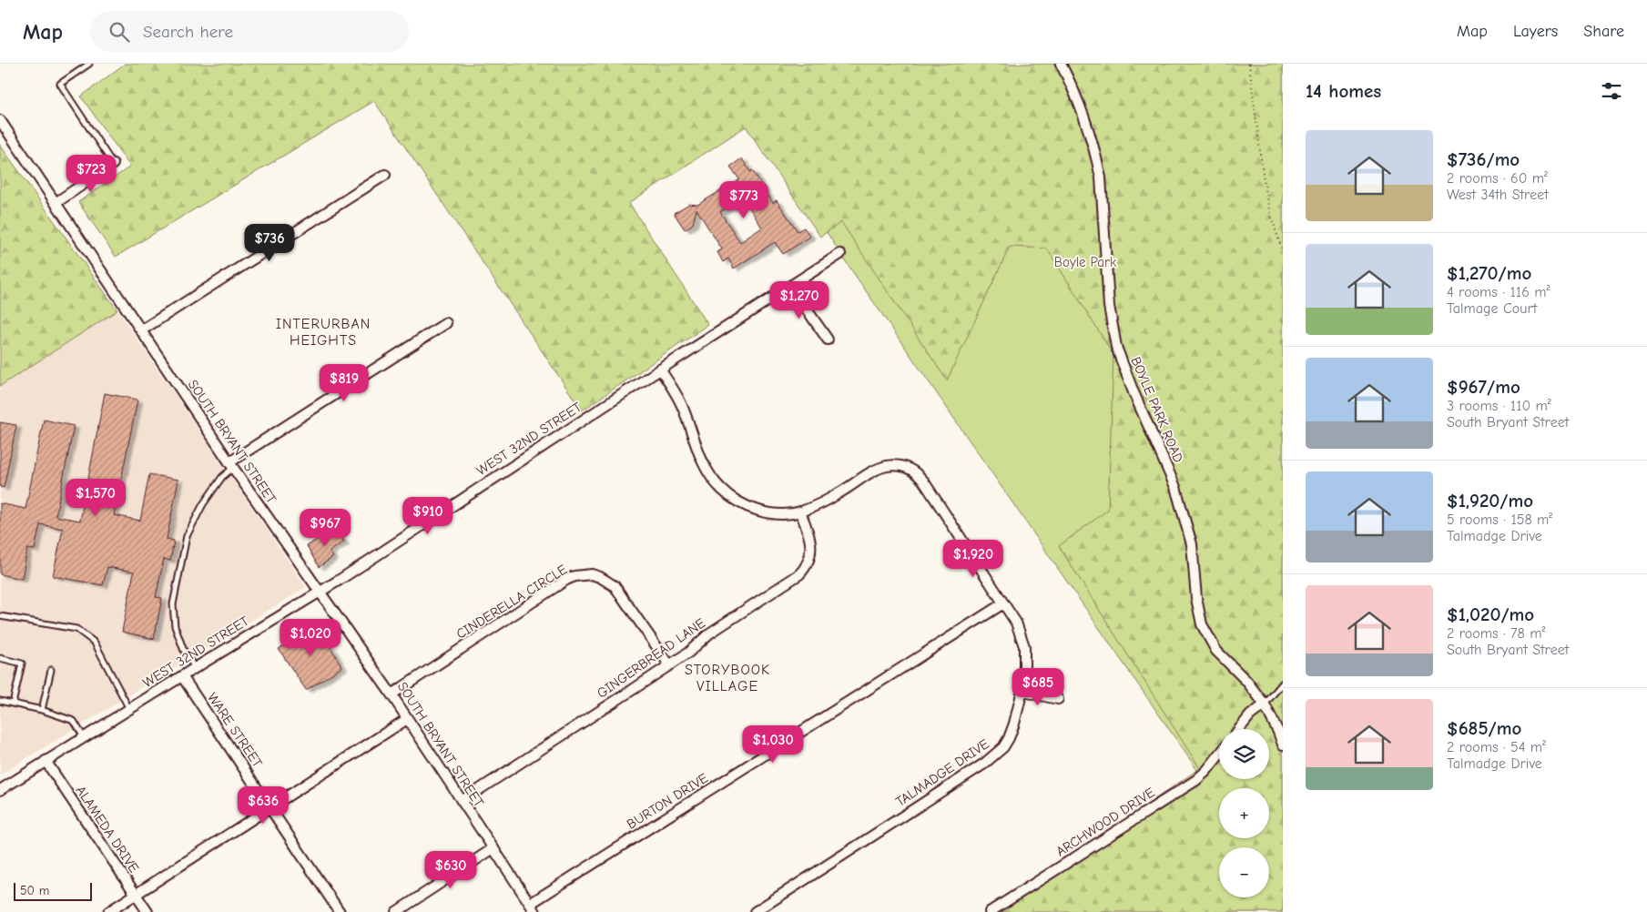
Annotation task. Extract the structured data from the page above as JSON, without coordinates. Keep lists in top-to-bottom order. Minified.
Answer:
{"streets":{"street":["BOYLE PARK ROAD","WEST 32ND STREET","SOUTH BRYANT STREET","CINDERELLA CIRCLE","GINGERBREAD LANE","WARE STREET","TALMADGE DRIVE","BURTON DRIVE","ARCHWOOD DRIVE","ALAMEDA DRIVE"]},"crossings":[["WEST 32ND STREET","SOUTH BRYANT STREET"],["WEST 32ND STREET","WARE STREET"],["WEST 32ND STREET","TALMADGE DRIVE"],["WEST 32ND STREET","ALAMEDA DRIVE"],["SOUTH BRYANT STREET","CINDERELLA CIRCLE"],["SOUTH BRYANT STREET","GINGERBREAD LANE"],["SOUTH BRYANT STREET","BURTON DRIVE"],["CINDERELLA CIRCLE","GINGERBREAD LANE"],["GINGERBREAD LANE","TALMADGE DRIVE"],["TALMADGE DRIVE","BURTON DRIVE"]],"districts":["INTERURBAN HEIGHTS","STORYBOOK VILLAGE"],"parks":["Boyle Park"],"scale_bar":"50 m","page":{"header":"Map","search":"Search here","nav":["Map","Layers","Share"],"heading":"14 homes","list":[{"name":"$736/mo","note":"2 rooms · 60 m² · West 34th Street"},{"name":"$1,270/mo","note":"4 rooms · 116 m² · Talmage Court"},{"name":"$967/mo","note":"3 rooms · 110 m² · South Bryant Street"},{"name":"$1,920/mo","note":"5 rooms · 158 m² · Talmadge Drive"},{"name":"$1,020/mo","note":"2 rooms · 78 m² · South Bryant Street"},{"name":"$685/mo","note":"2 rooms · 54 m² · Talmadge Drive"}],"price":["$723","$773","$736","$1,270","$819","$1,570","$910","$967","$1,920","$1,020","$685","$1,030","$636","$630"],"map_buttons":["+","−"],"scale":"50 m"}}
